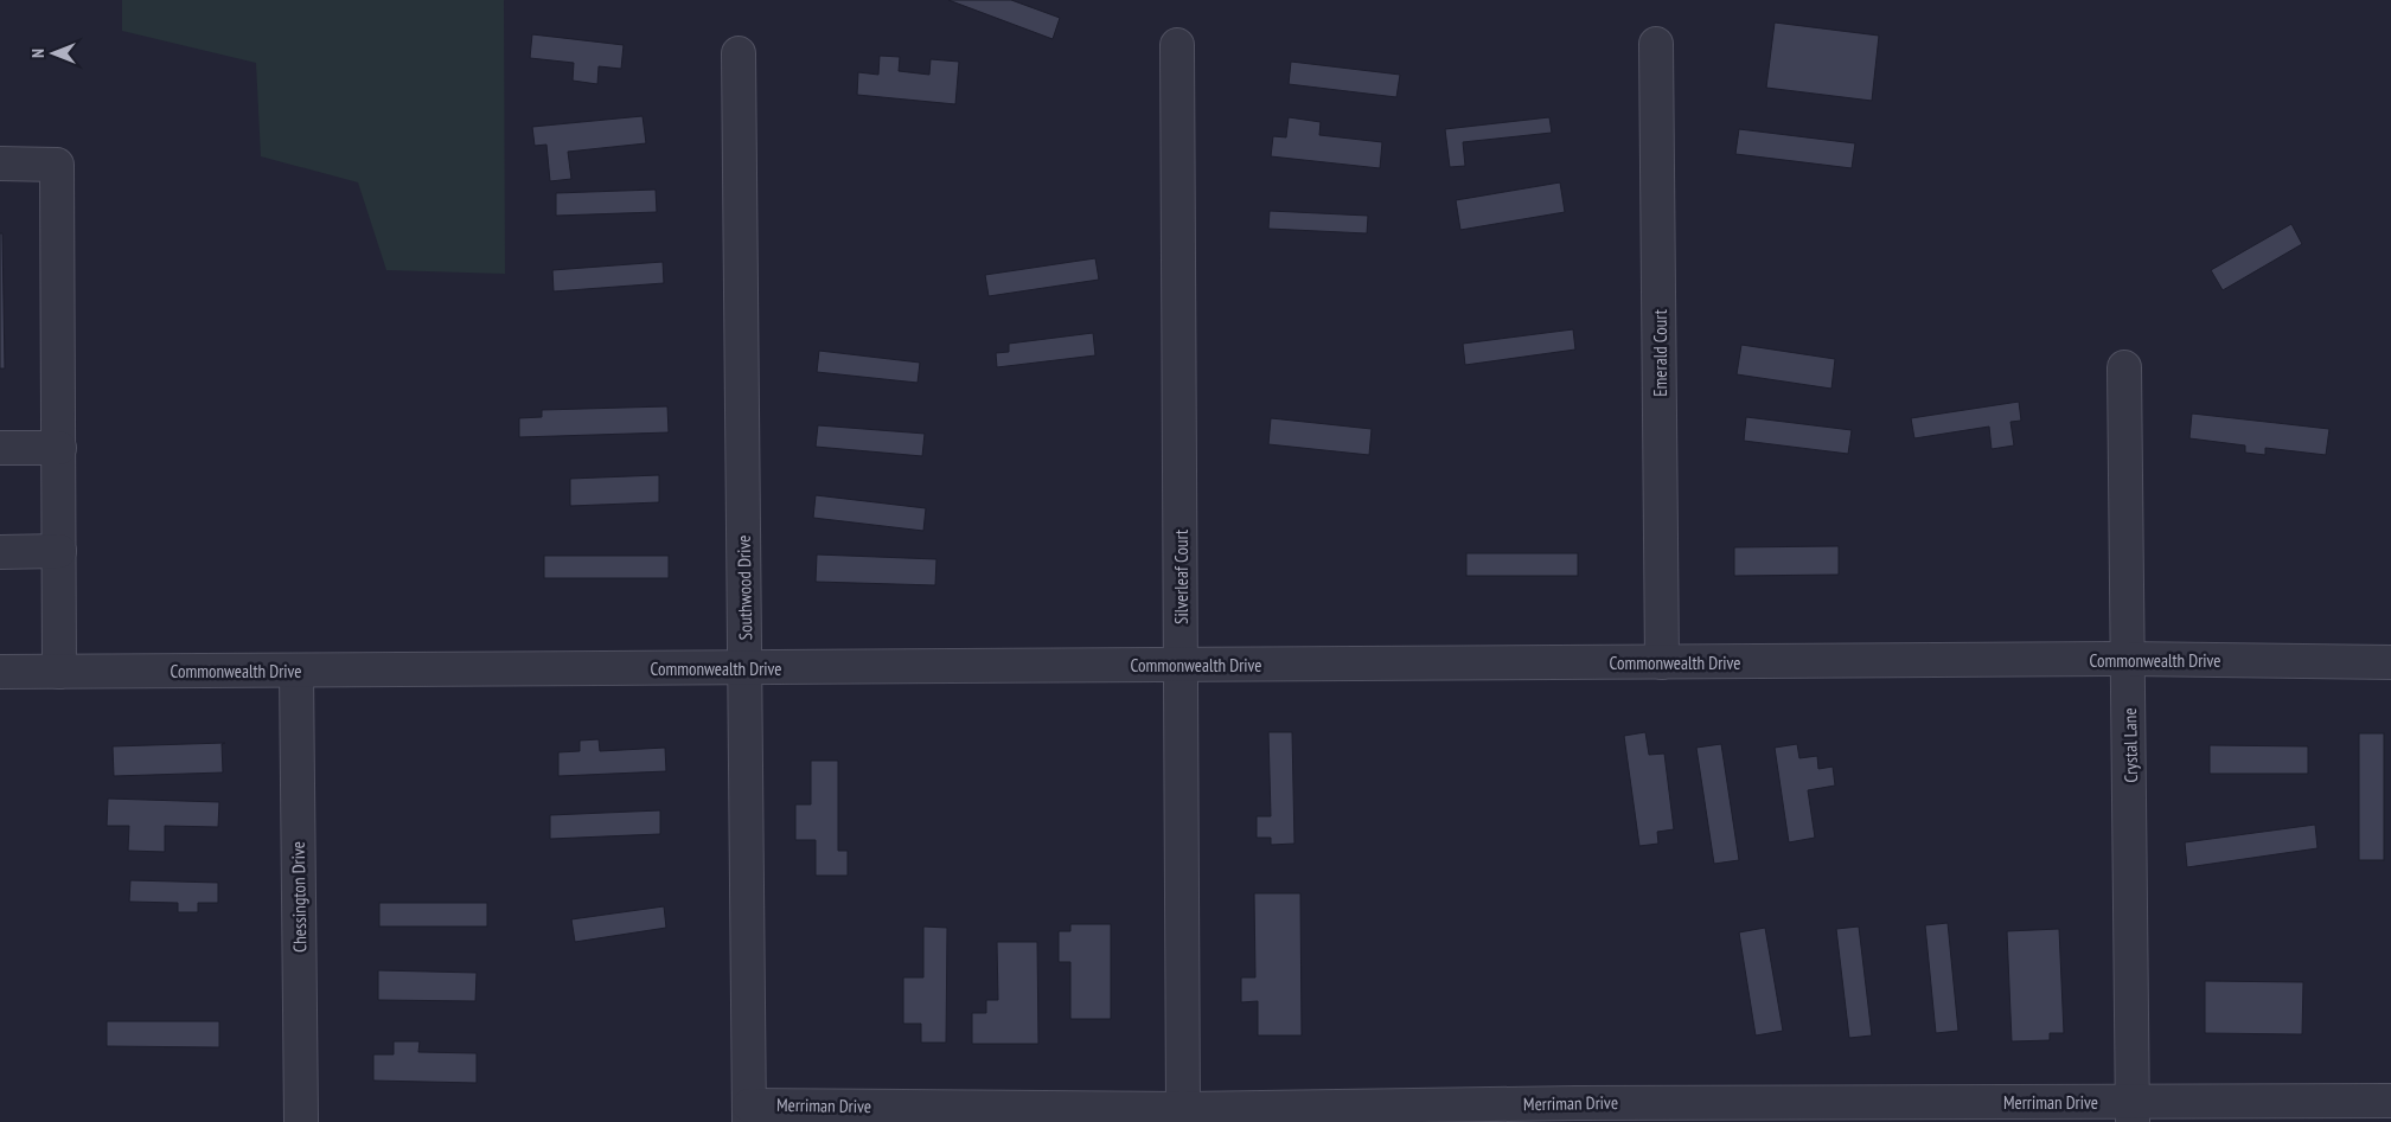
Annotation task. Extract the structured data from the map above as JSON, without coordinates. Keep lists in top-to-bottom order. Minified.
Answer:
{"streets":{"street":["Emerald Court","Silverleaf Court","Southwood Drive","Commonwealth Drive","Crystal Lane","Chessington Drive","Merriman Drive"]},"crossings":[["Emerald Court","Commonwealth Drive"],["Silverleaf Court","Commonwealth Drive"],["Silverleaf Court","Merriman Drive"],["Southwood Drive","Commonwealth Drive"],["Southwood Drive","Merriman Drive"],["Commonwealth Drive","Crystal Lane"],["Commonwealth Drive","Chessington Drive"],["Crystal Lane","Merriman Drive"]],"north":"left"}
